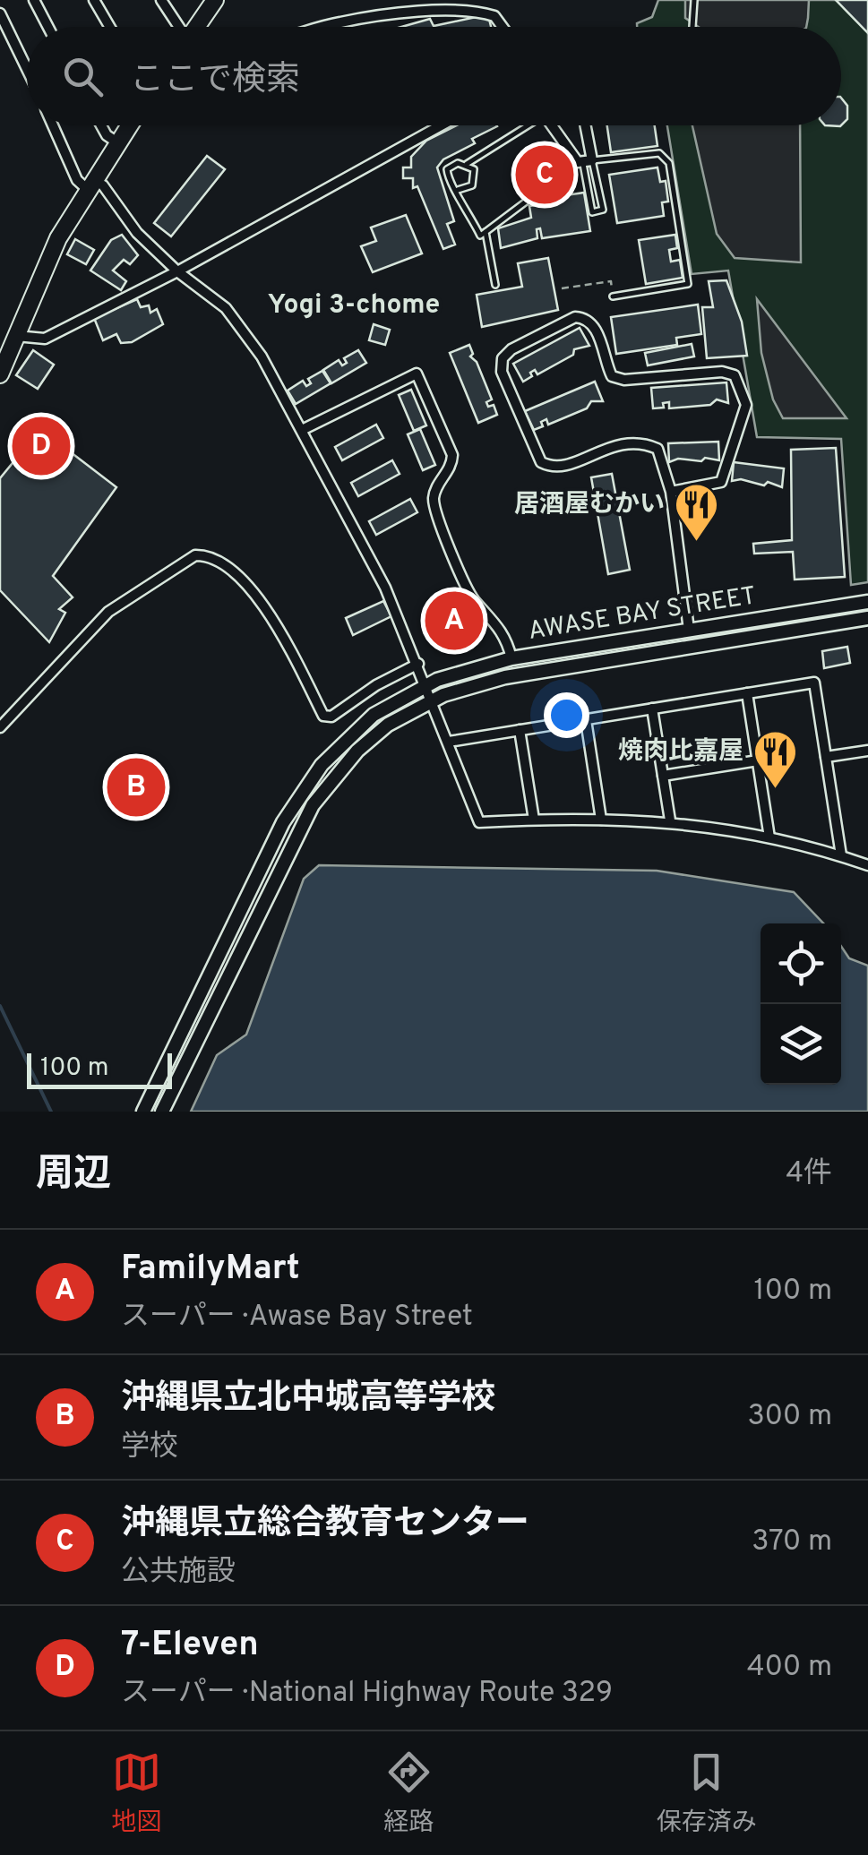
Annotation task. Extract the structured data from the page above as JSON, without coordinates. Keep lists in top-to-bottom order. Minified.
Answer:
{"streets":{"main road":["AWASE BAY STREET"]},"districts":["Yogi 3-chome"],"places":{"restaurant":["居酒屋むかい","焼肉比嘉屋"]},"scale_bar":"100 m","page":{"search":"ここで検索","pins":["C","D","A","B"],"scale":"100 m","heading":["周辺","4件"],"list":[{"mark":"A","name":"FamilyMart","note":"スーパー · Awase Bay Street","value":"100 m"},{"mark":"B","name":"沖縄県立北中城高等学校","note":"学校","value":"300 m"},{"mark":"C","name":"沖縄県立総合教育センター","note":"公共施設","value":"370 m"},{"mark":"D","name":"7-Eleven","note":"スーパー · National Highway Route 329","value":"400 m"}],"nav":["地図","経路","保存済み"]}}
